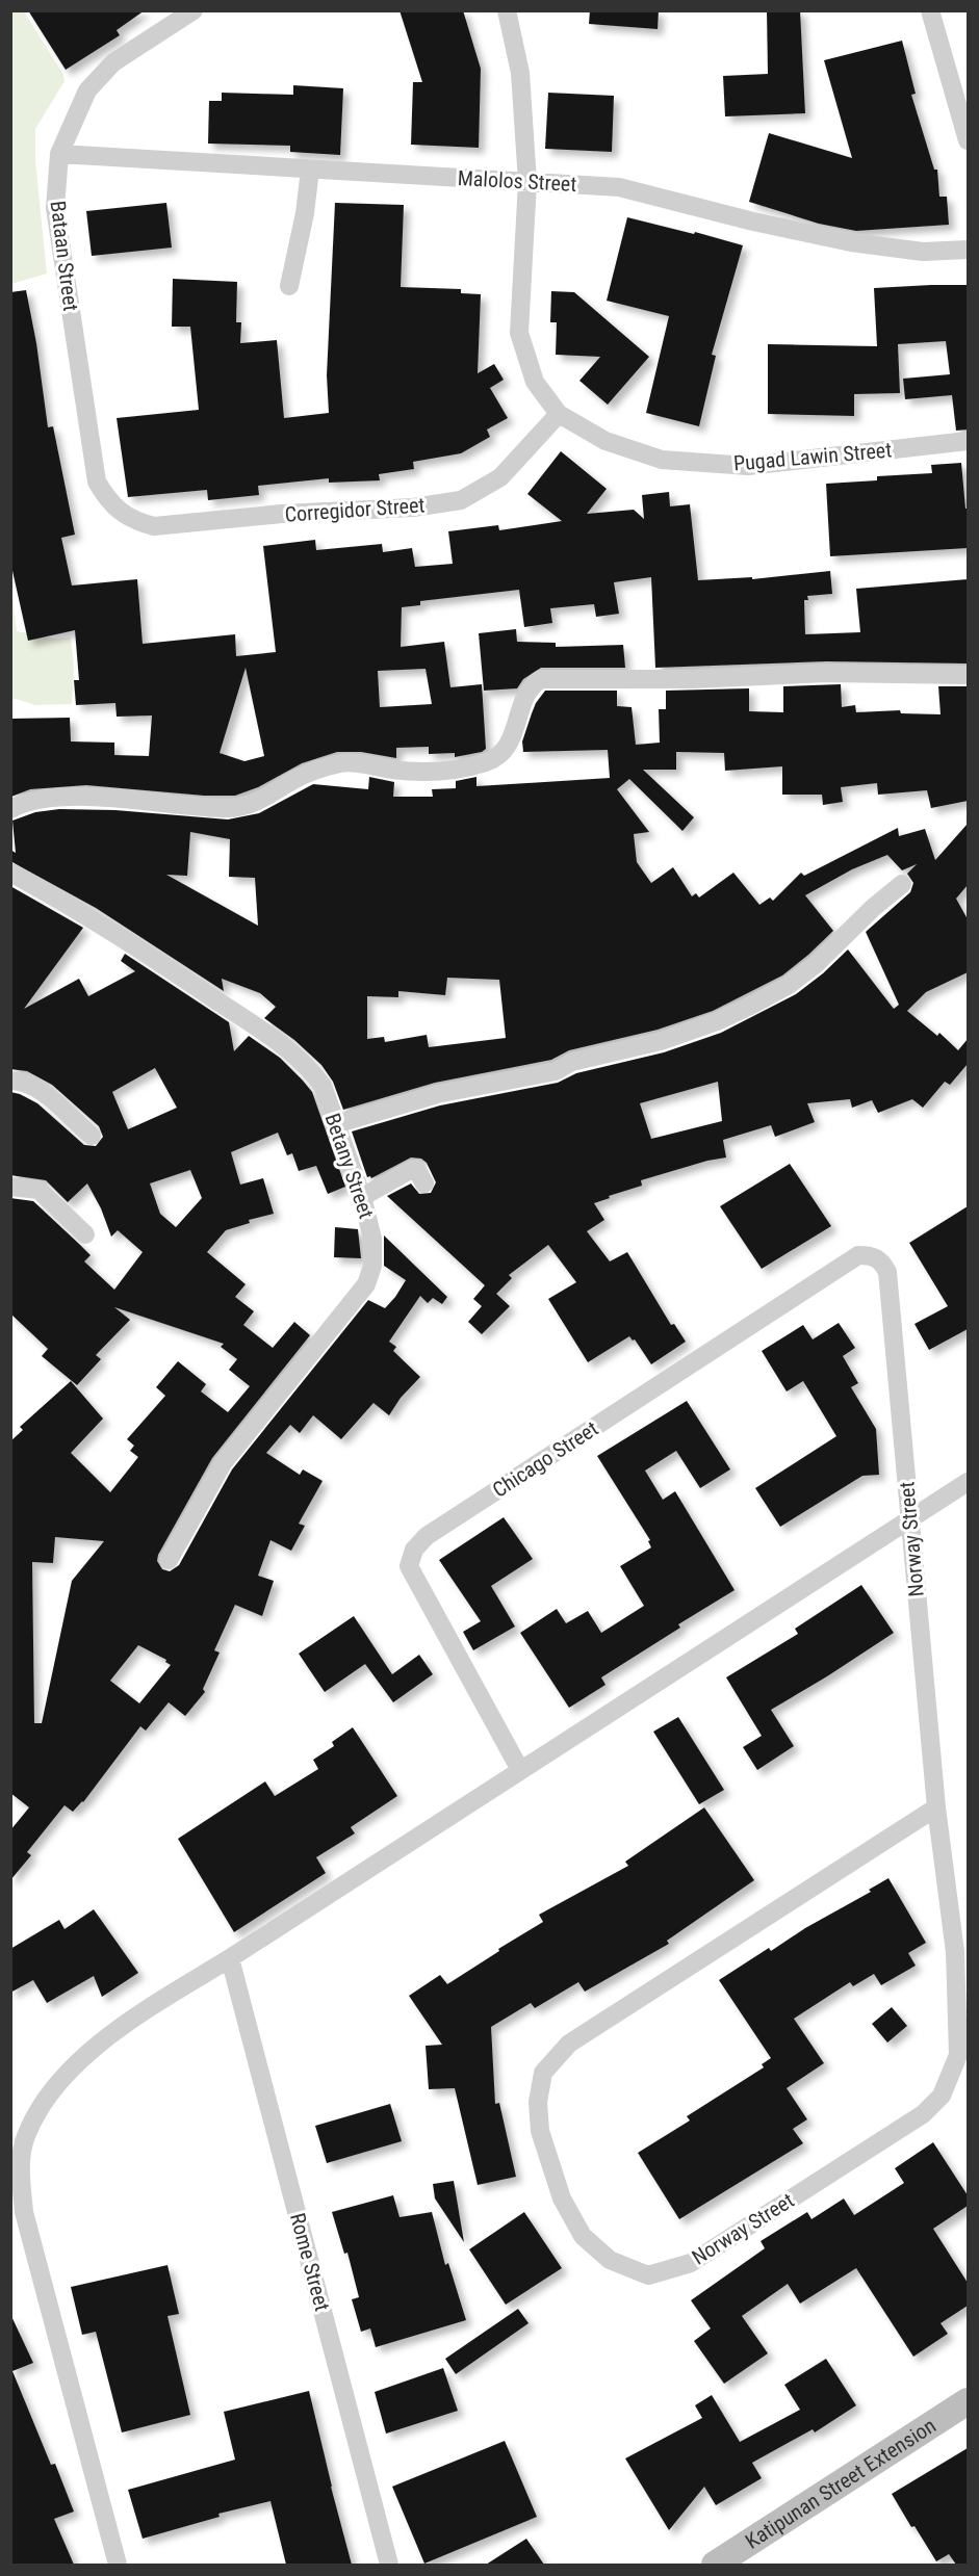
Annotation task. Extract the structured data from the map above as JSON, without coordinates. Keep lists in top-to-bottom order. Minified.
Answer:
{"streets":{"street":["Malolos Street","Bataan Street","Pugad Lawin Street","Corregidor Street","Betany Street","Chicago Street","Norway Street","Rome Street","Katipunan Street Extension"]},"crossings":[["Malolos Street","Bataan Street"],["Malolos Street","Pugad Lawin Street"],["Bataan Street","Corregidor Street"],["Pugad Lawin Street","Corregidor Street"],["Chicago Street","Norway Street"]]}
